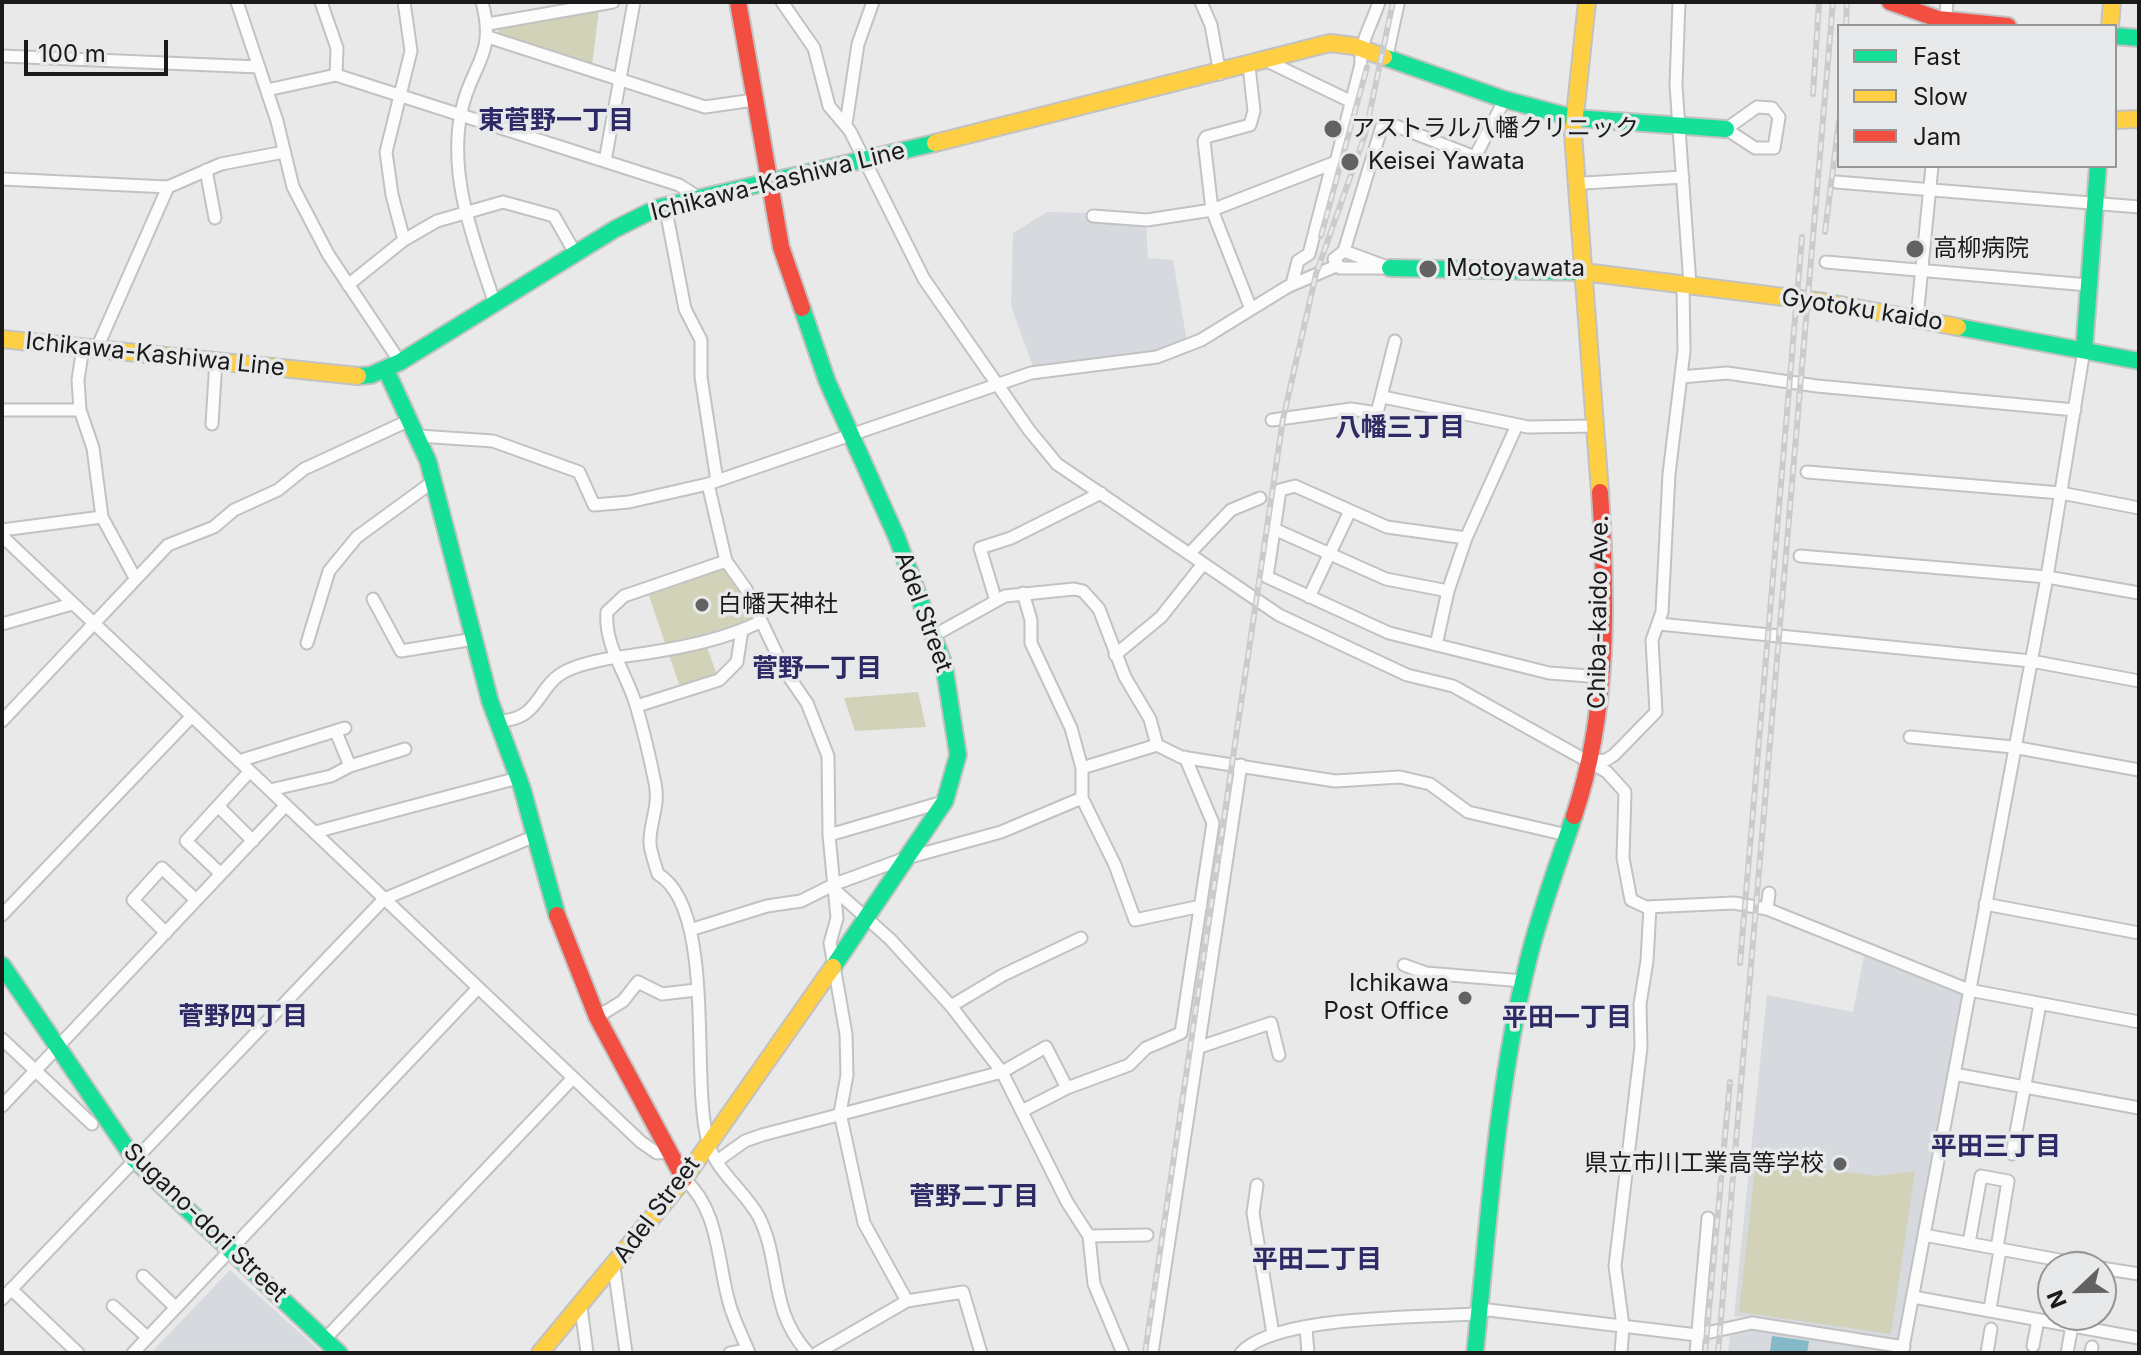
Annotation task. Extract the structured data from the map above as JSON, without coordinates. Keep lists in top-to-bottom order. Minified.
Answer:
{"streets":{"main road":["Ichikawa-Kashiwa Line","Gyotoku kaido","Adel Street","Chiba-kaido Ave.","Sugano-dori Street"]},"crossings":[["Ichikawa-Kashiwa Line","Adel Street"],["Ichikawa-Kashiwa Line","Chiba-kaido Ave."],["Gyotoku kaido","Chiba-kaido Ave."]],"districts":["東菅野一丁目","八幡三丁目","菅野一丁目","菅野四丁目","平田一丁目","平田三丁目","菅野二丁目","平田二丁目"],"places":["アストラル八幡クリニック","Keisei Yawata","高柳病院","Motoyawata","白幡天神社","Ichikawa Post Office","県立市川工業高等学校"],"legend":["Fast","Slow","Jam"],"scale_bar":"100 m","north":"left"}
